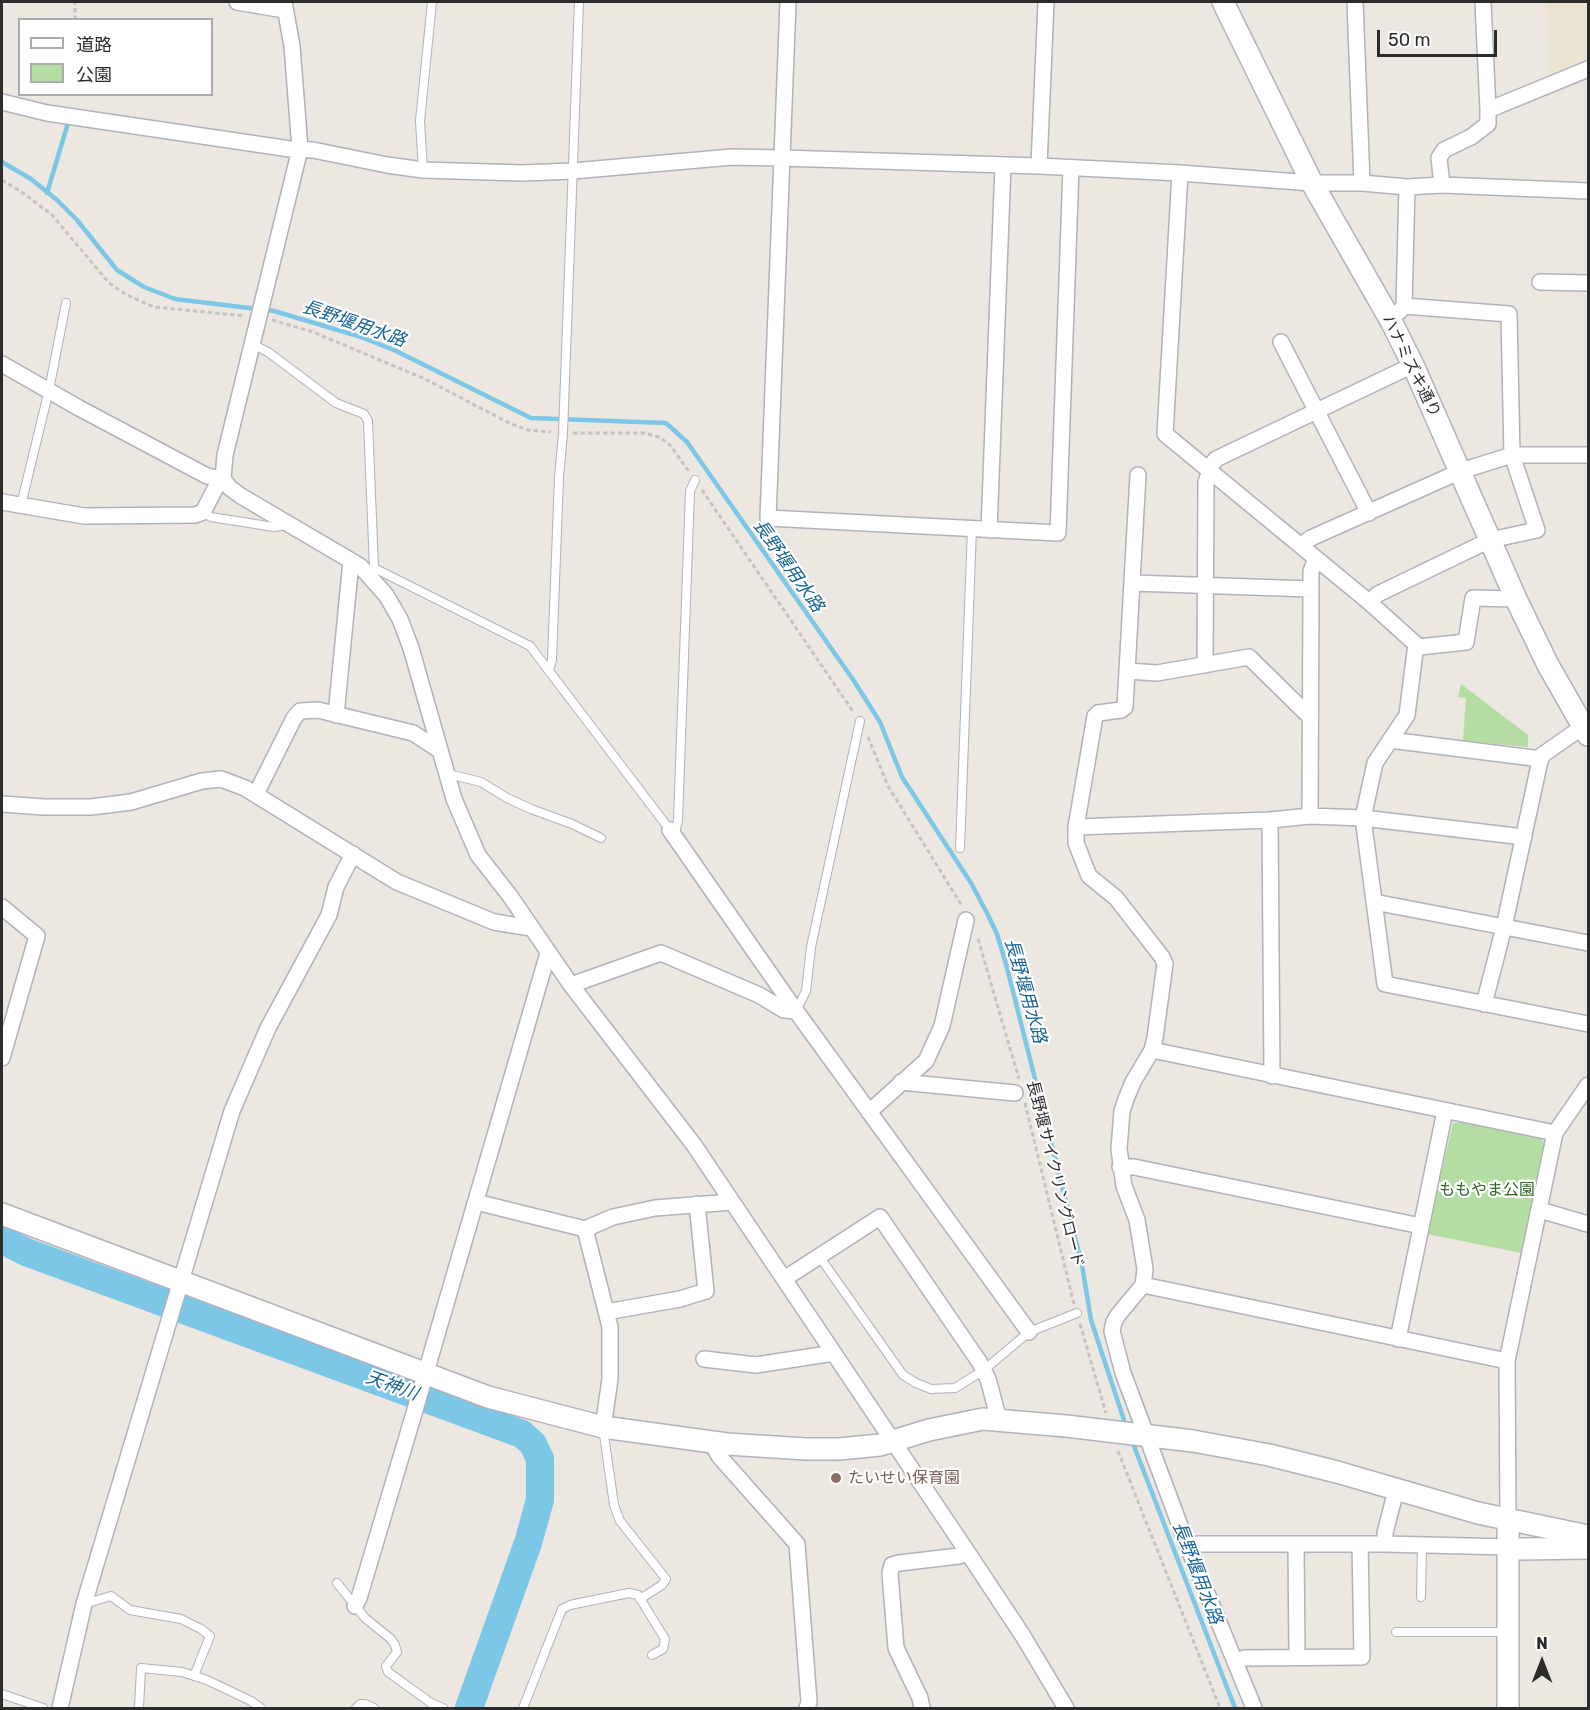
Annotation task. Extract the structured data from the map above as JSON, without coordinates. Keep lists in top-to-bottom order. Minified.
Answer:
{"streets":{"street":["ハナミズキ通り"],"path":["長野堰サイクリングロード"]},"water":["長野堰用水路","天神川"],"parks":["ももやま公園"],"places":["たいせい保育園"],"legend":["道路","公園"],"scale_bar":"50 m","north":"top"}
